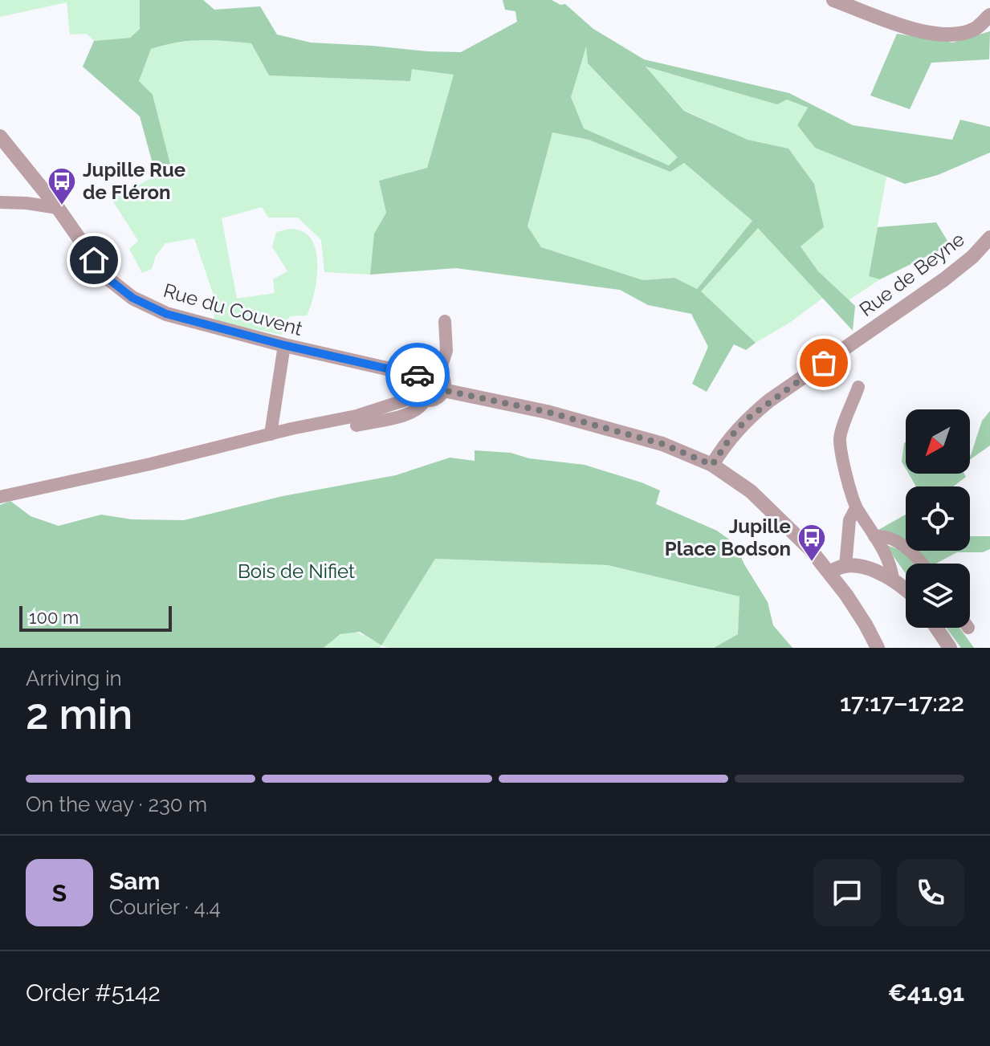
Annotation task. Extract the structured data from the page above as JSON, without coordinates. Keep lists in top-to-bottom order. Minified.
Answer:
{"streets":{"street":["Rue de Beyne","Rue du Couvent"]},"parks":["Bois de Nifiet"],"places":{"bus stop":["Jupille Rue de Fléron","Jupille Place Bodson"]},"scale_bar":"100 m","north":"bottom left","page":{"scale":"100 m","heading":["2 min","Arriving in","17:17–17:22"],"panel":["Sam","Courier · 4.4","Order #5142","€41.91"],"bar":"On the way · 230 m","round":"S"}}
